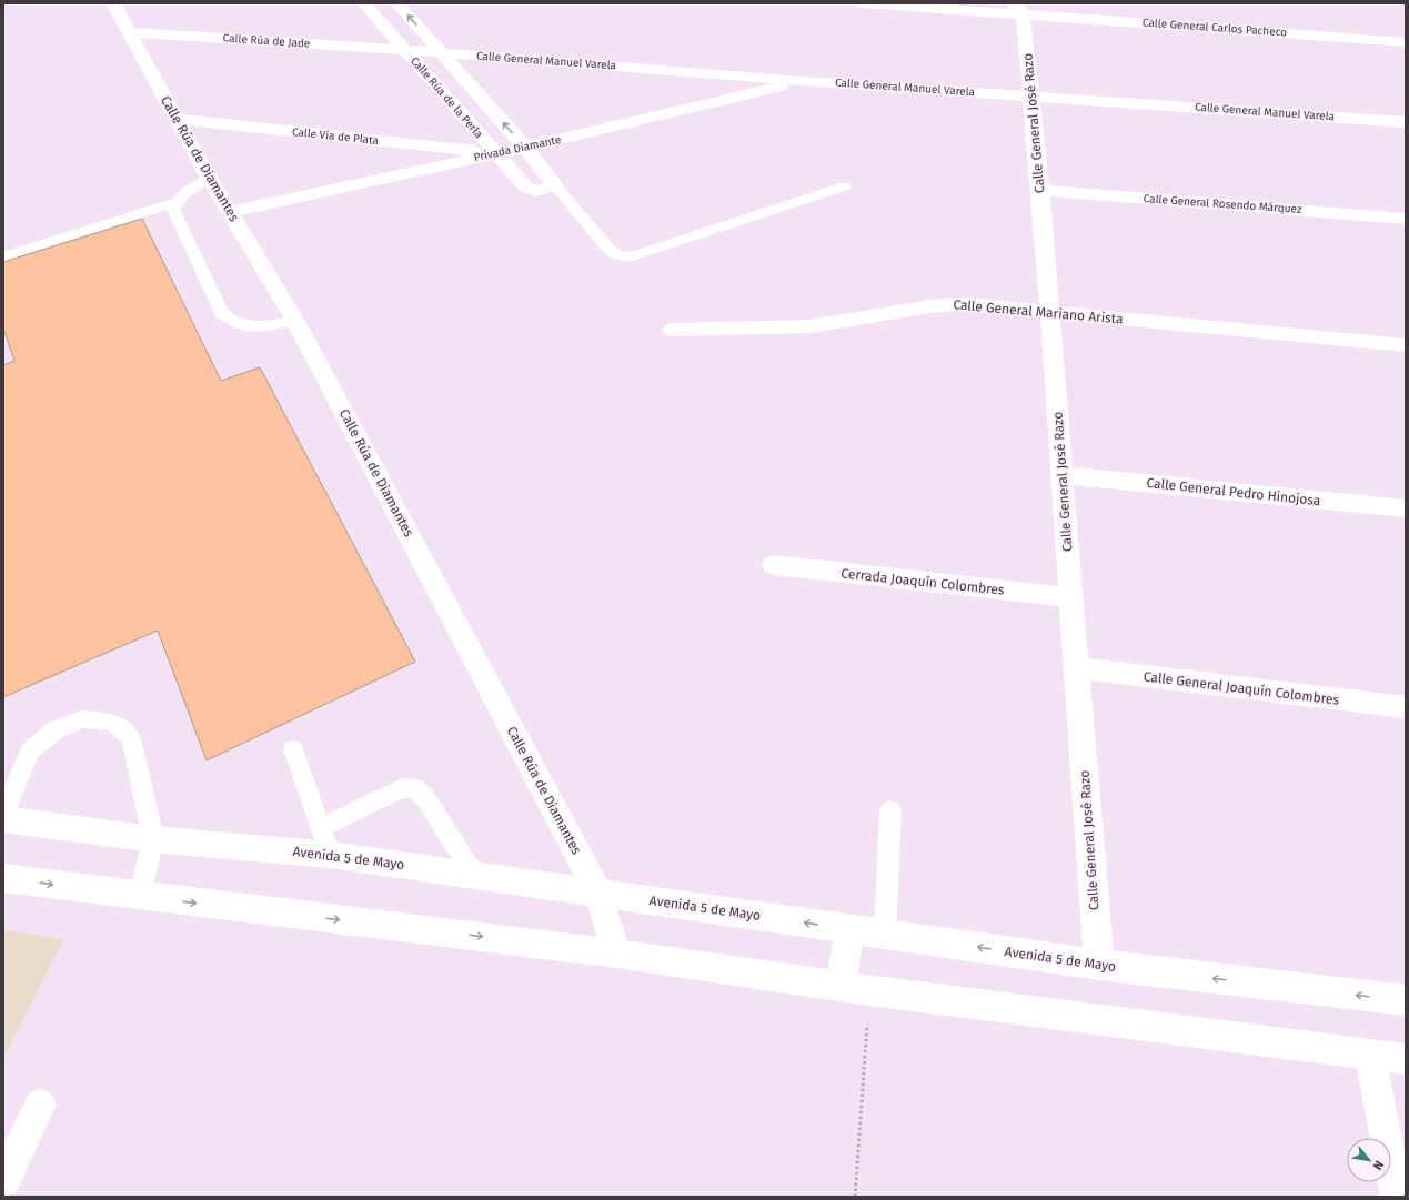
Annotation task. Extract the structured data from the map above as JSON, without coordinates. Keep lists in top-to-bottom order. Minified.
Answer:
{"streets":{"street":["Calle General Carlos Pacheco","Calle Rúa de Jade","Calle General Manuel Varela","Calle Rúa de la Perla","Calle General José Razo","Calle Vía de Plata","Privada Diamante","Calle Rúa de Diamantes","Calle General Rosendo Márquez","Calle General Mariano Arista","Calle General Pedro Hinojosa","Cerrada Joaquín Colombres","Calle General Joaquín Colombres","Avenida 5 de Mayo"]},"crossings":[["Calle General Carlos Pacheco","Calle General José Razo"],["Calle Rúa de Jade","Calle General Manuel Varela"],["Calle Rúa de Jade","Calle Rúa de la Perla"],["Calle Rúa de Jade","Calle Rúa de Diamantes"],["Calle General Manuel Varela","Calle Rúa de la Perla"],["Calle General Manuel Varela","Calle General José Razo"],["Calle General Manuel Varela","Privada Diamante"],["Calle Rúa de la Perla","Calle Vía de Plata"],["Calle Rúa de la Perla","Privada Diamante"],["Calle General José Razo","Calle General Rosendo Márquez"],["Calle General José Razo","Calle General Mariano Arista"],["Calle General José Razo","Calle General Pedro Hinojosa"],["Calle General José Razo","Cerrada Joaquín Colombres"],["Calle General José Razo","Calle General Joaquín Colombres"],["Calle General José Razo","Avenida 5 de Mayo"],["Calle Vía de Plata","Privada Diamante"],["Calle Vía de Plata","Calle Rúa de Diamantes"],["Privada Diamante","Calle Rúa de Diamantes"],["Calle Rúa de Diamantes","Avenida 5 de Mayo"]],"north":"bottom right"}
